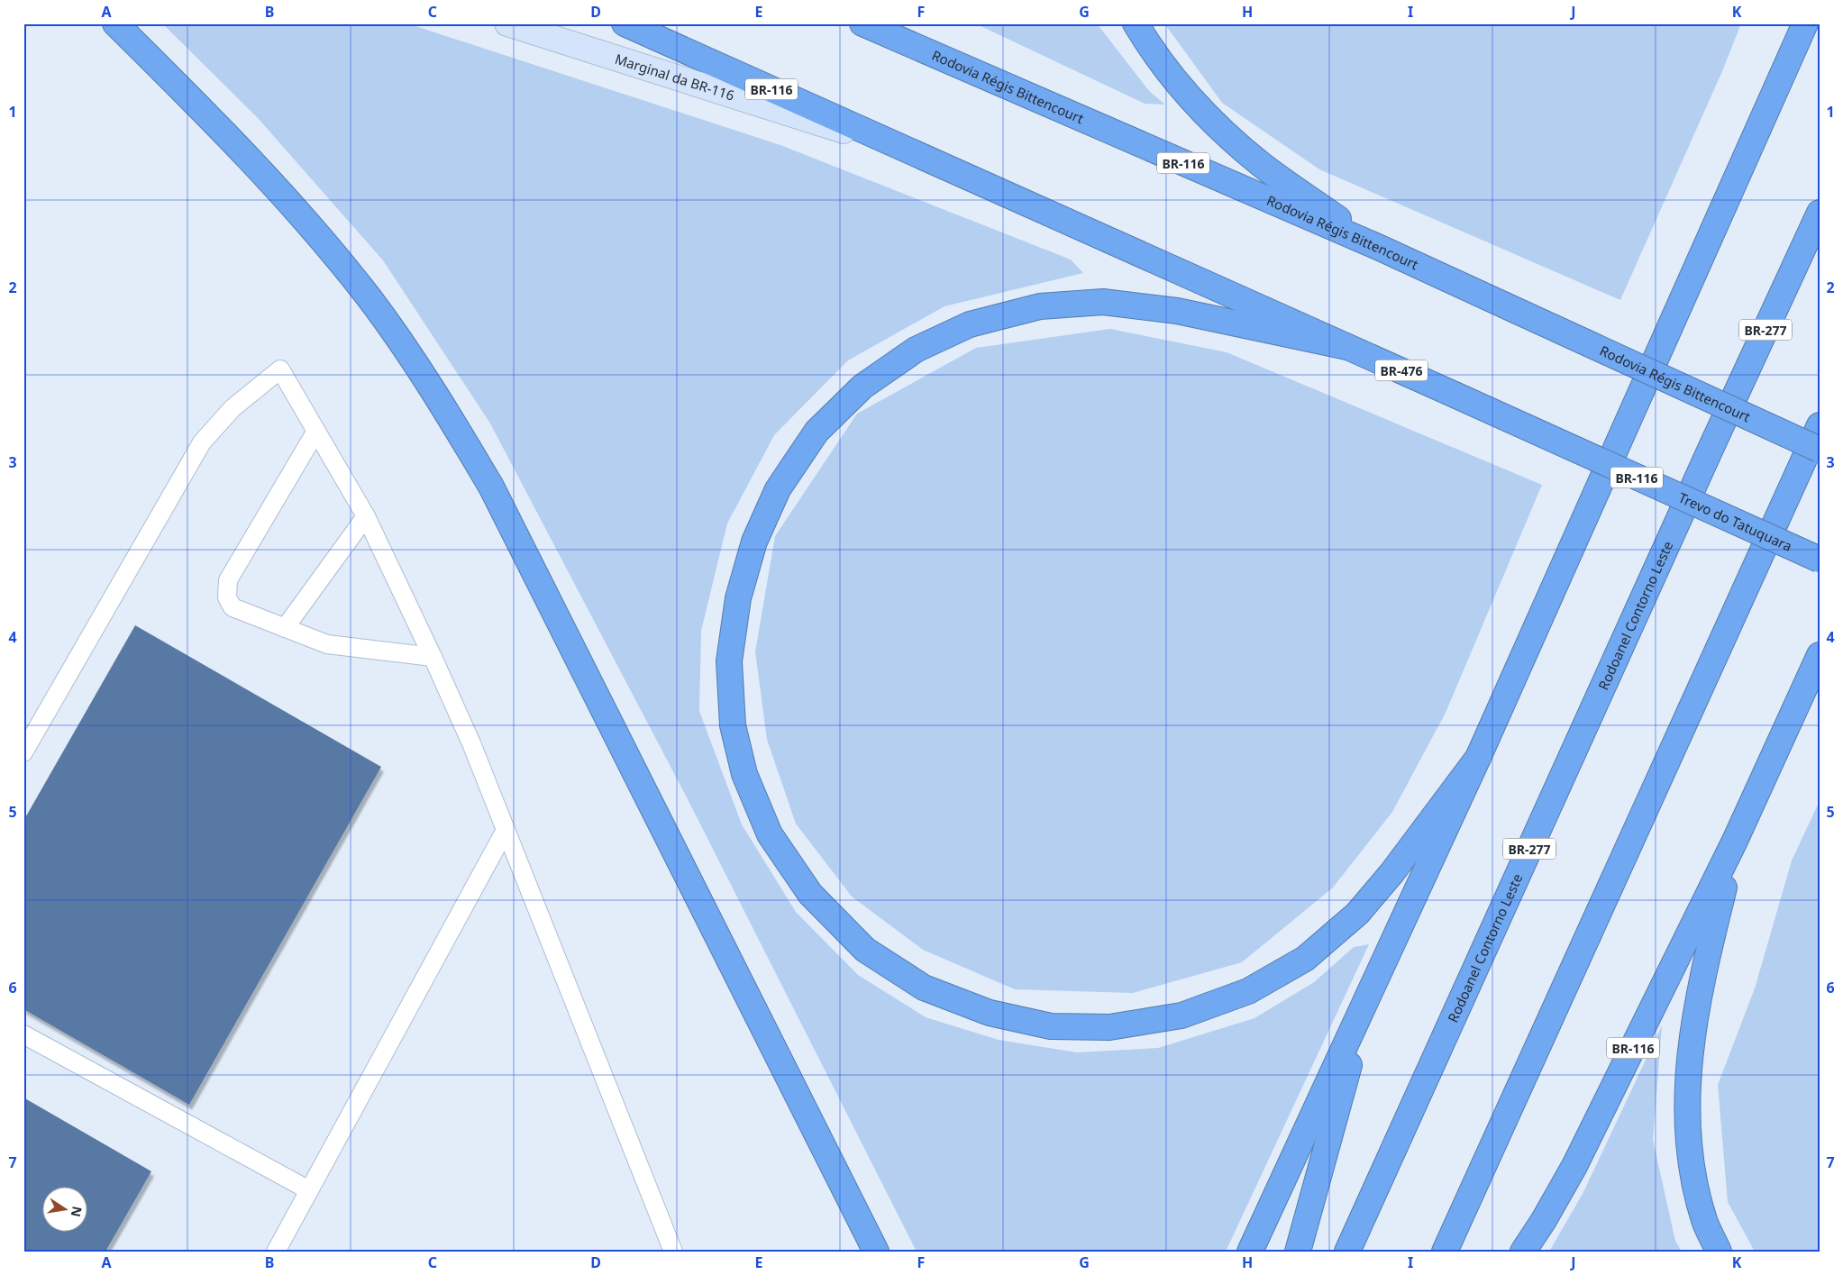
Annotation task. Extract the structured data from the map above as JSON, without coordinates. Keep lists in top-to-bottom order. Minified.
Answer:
{"streets":{"highway":["Rodovia Régis Bittencourt","BR-116","BR-277","BR-476","Trevo do Tatuquara","Rodoanel Contorno Leste"],"main road":["Marginal da BR-116"]},"crossings":[["Marginal da BR-116","BR-116"],["BR-116","BR-476"],["BR-476","Trevo do Tatuquara"]],"north":"right","grid":{"columns":["A","B","C","D","E","F","G","H","I","J","K"],"rows":["1","2","3","4","5","6","7"]}}
